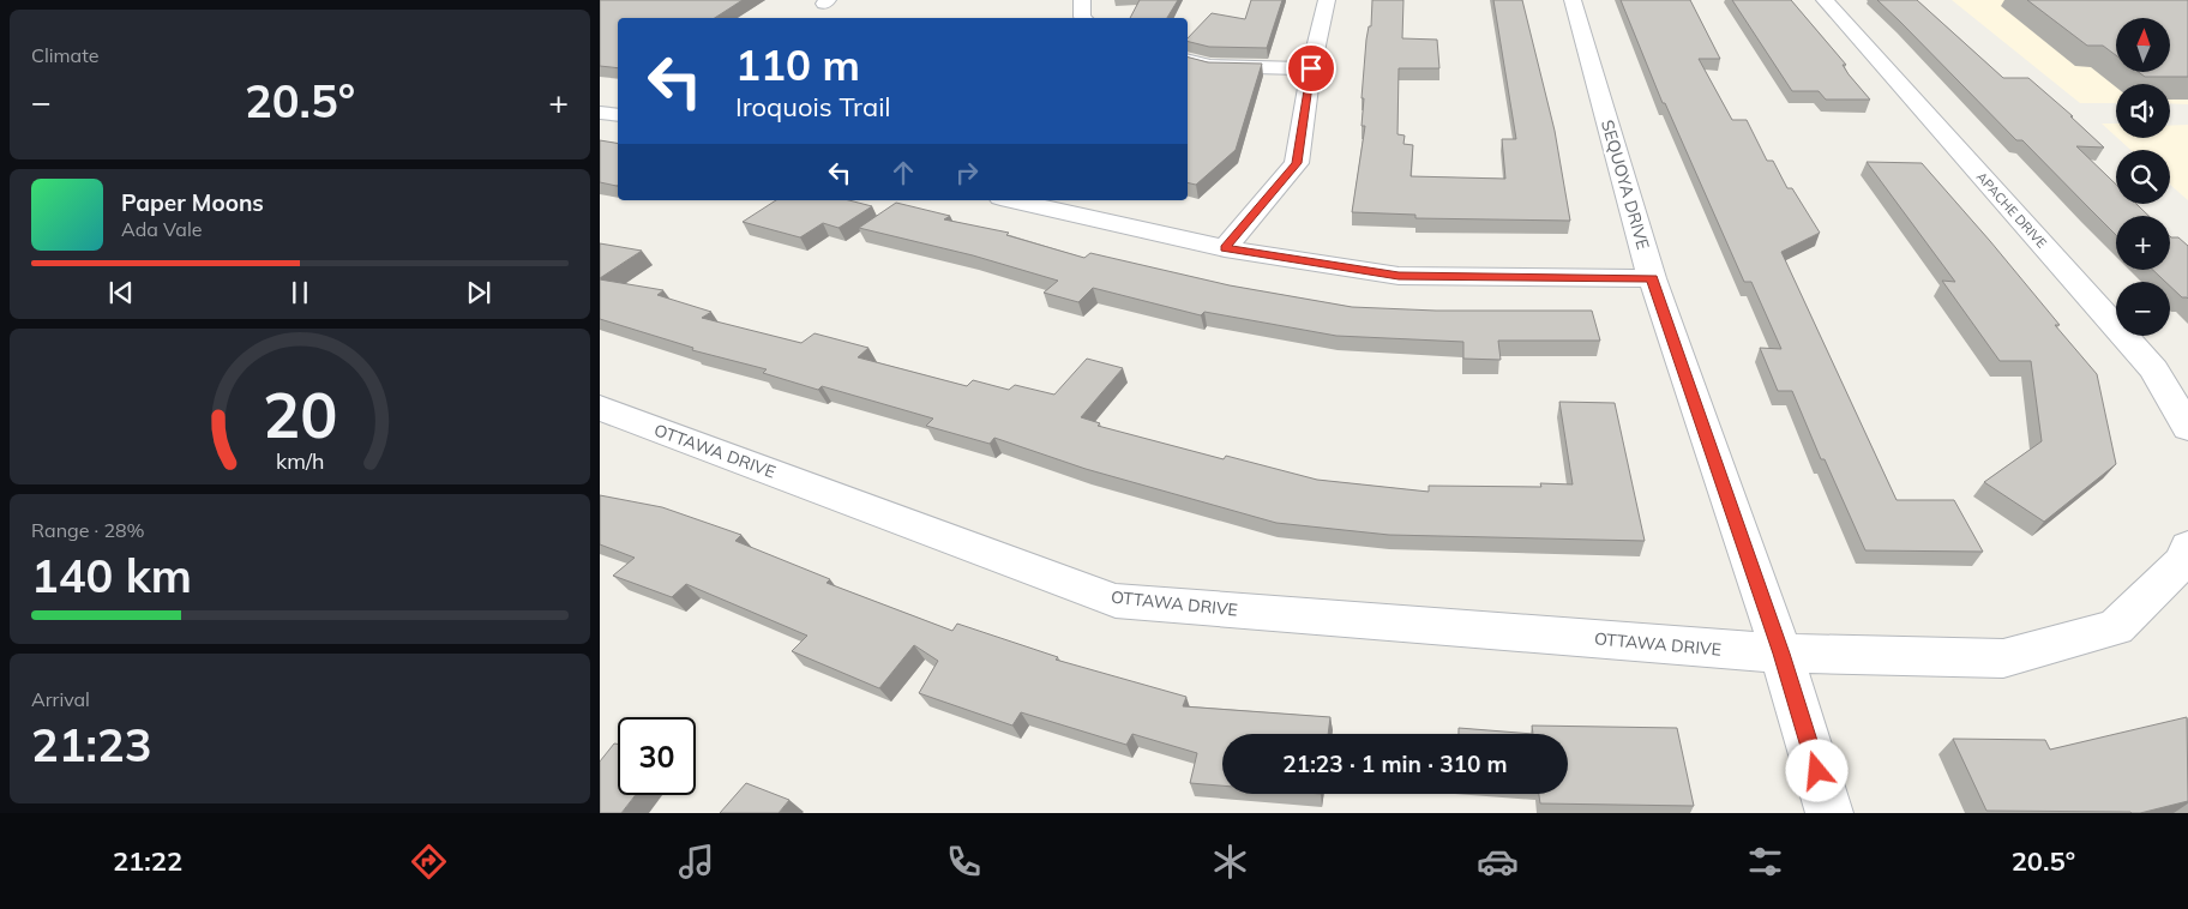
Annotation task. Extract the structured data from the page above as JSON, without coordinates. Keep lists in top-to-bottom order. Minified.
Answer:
{"streets":{"street":["SEQUOYA DRIVE","APACHE DRIVE","OTTAWA DRIVE"]},"crossings":[["SEQUOYA DRIVE","OTTAWA DRIVE"]],"north":"top","page":{"tile":["Climate",["Range · 28%","140 km"],["Arrival","21:23"]],"map_buttons":["+","−"],"turn":["110 m","Iroquois Trail"],"heat":["−","20.5°","+"],"song":["Paper Moons","Ada Vale"],"limit":"30","trip":"21:23 · 1 min · 310 m","tabs":["21:22","20.5°"],"gauge":["20","km/h"]}}
